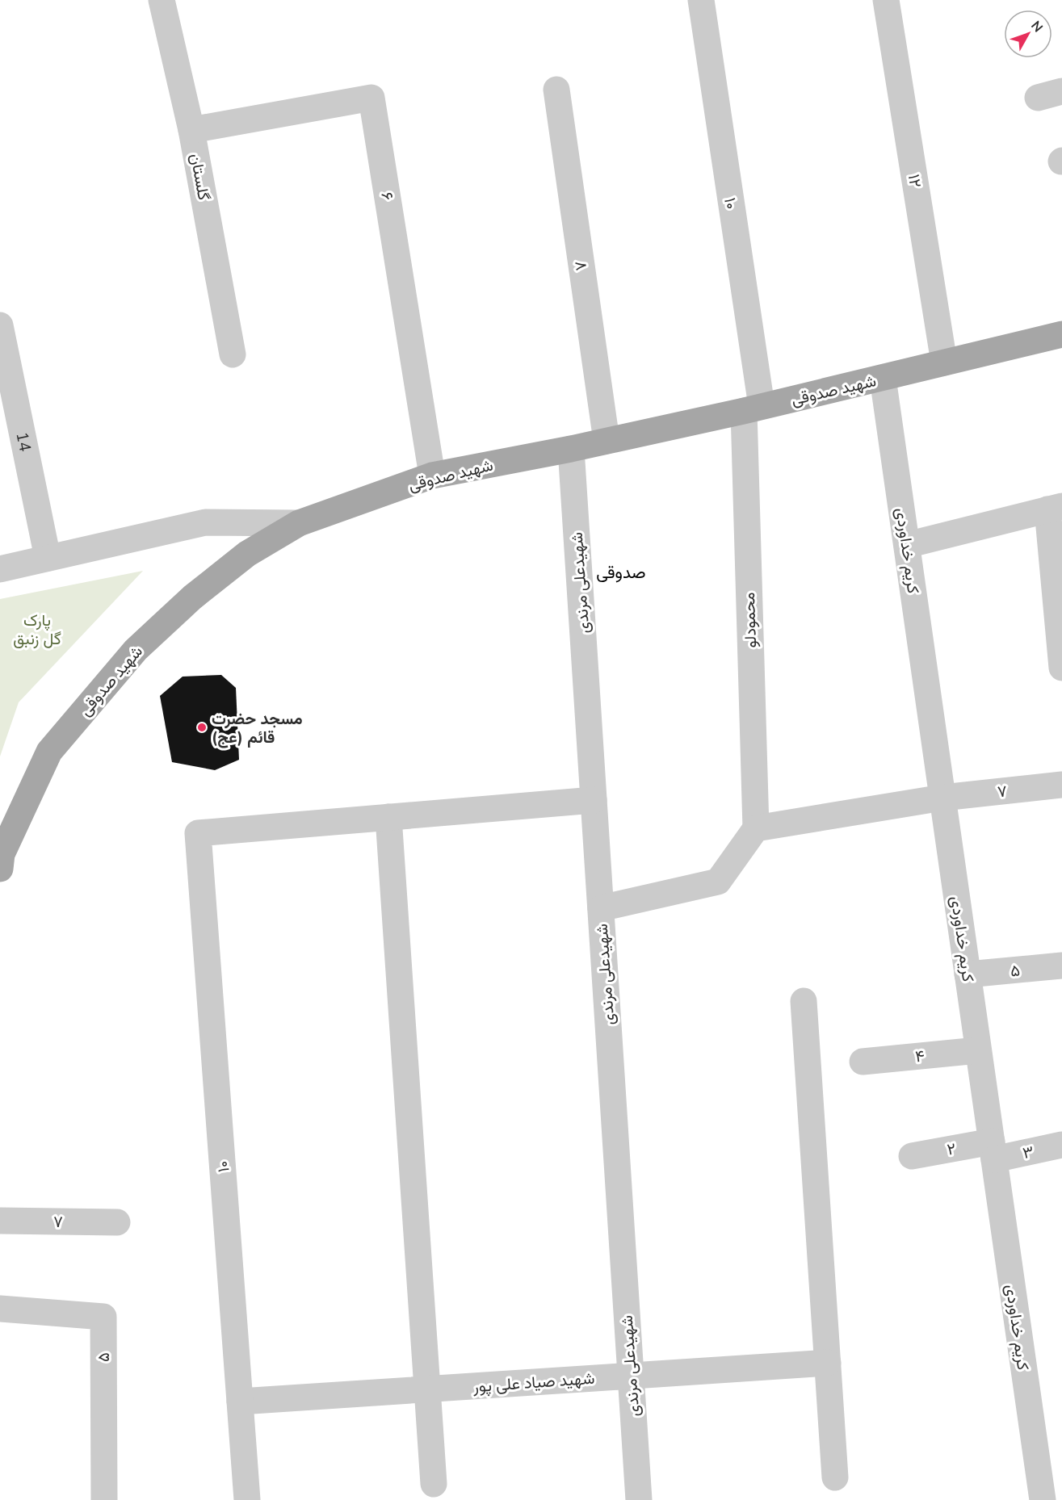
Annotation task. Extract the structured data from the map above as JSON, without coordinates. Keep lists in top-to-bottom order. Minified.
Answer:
{"streets":{"main road":["شهید صدوقی"],"street":["گلستان","۱۲","۶","۱۰","۸","14","کریم خداوردی","شهیدعلی مرندی","محمودلو","۷","۵","۴","۲","۳","شهید صیاد علی پور"]},"crossings":[["گلستان","۶"],["۱۲","شهید صدوقی"],["۶","شهید صدوقی"],["۱۰","شهید صدوقی"],["۱۰","محمودلو"],["۱۰","شهید صیاد علی پور"],["۸","شهید صدوقی"],["شهید صدوقی","کریم خداوردی"],["شهید صدوقی","شهیدعلی مرندی"],["شهید صدوقی","محمودلو"],["کریم خداوردی","۷"],["کریم خداوردی","۵"],["کریم خداوردی","۴"],["کریم خداوردی","۲"],["کریم خداوردی","۳"],["شهیدعلی مرندی","شهید صیاد علی پور"],["محمودلو","۷"],["۲","۳"]],"districts":["صدوقی"],"parks":["پارک گل زنبق"],"places":["مسجد حضرت قائم (عج)"],"north":"top right"}
